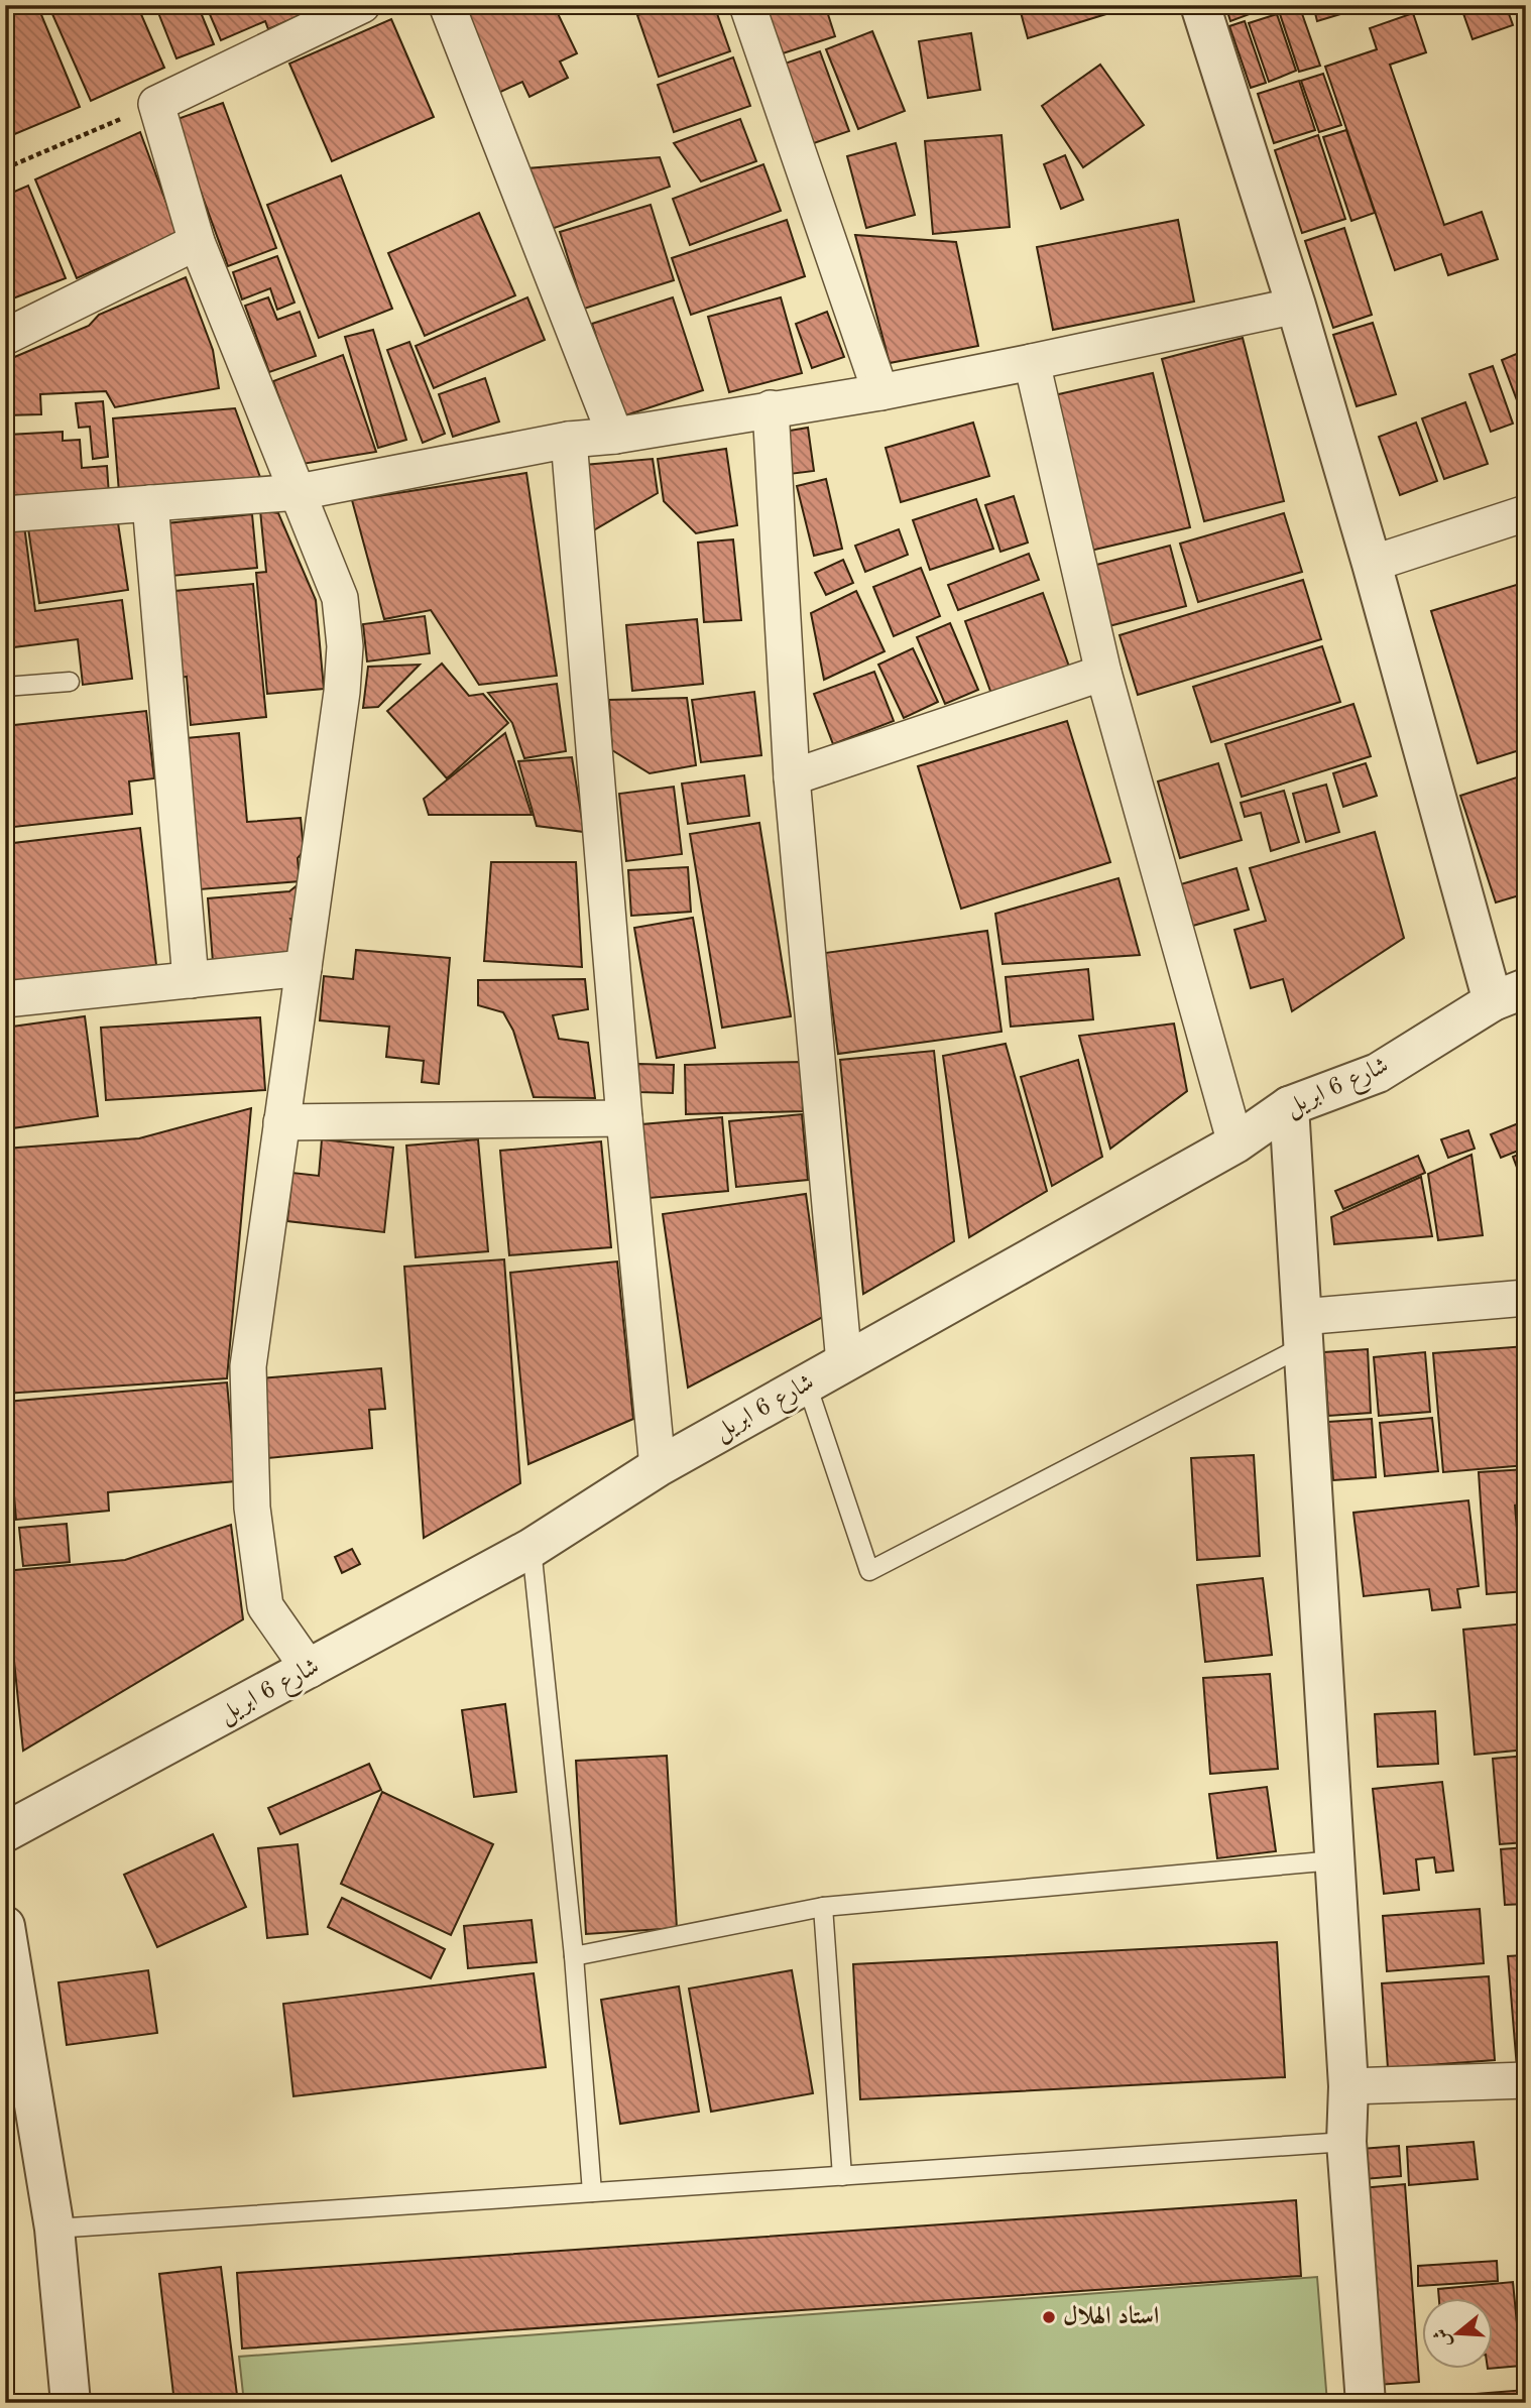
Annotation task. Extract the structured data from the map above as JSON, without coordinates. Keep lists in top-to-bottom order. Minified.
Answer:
{"streets":{"street":["شارع 6 ابريل"]},"places":["استاد الهلال"],"north":"left"}
